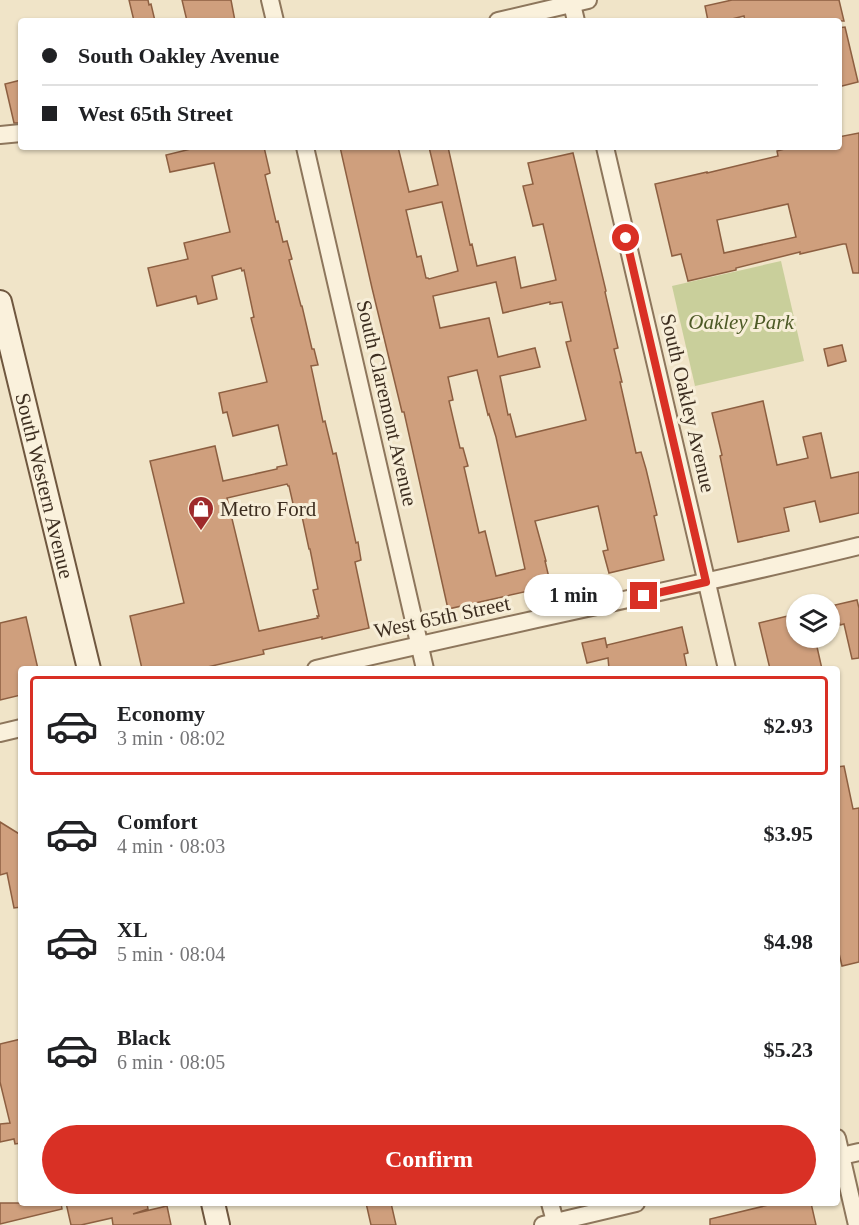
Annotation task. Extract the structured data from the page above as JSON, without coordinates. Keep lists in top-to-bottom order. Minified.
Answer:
{"streets":{"main road":["South Western Avenue"],"street":["South Claremont Avenue","South Oakley Avenue","West 65th Street"]},"crossings":[["South Claremont Avenue","West 65th Street"],["South Oakley Avenue","West 65th Street"]],"parks":["Oakley Park"],"places":{"shop":["Metro Ford"]},"page":{"banner":["South Oakley Avenue","West 65th Street"],"bubble":"1 min","list":[{"name":"Economy","note":"3 min · 08:02","value":"$2.93"},{"name":"Comfort","note":"4 min · 08:03","value":"$3.95"},{"name":"XL","note":"5 min · 08:04","value":"$4.98"},{"name":"Black","note":"6 min · 08:05","value":"$5.23"}],"buttons":"Confirm"}}
